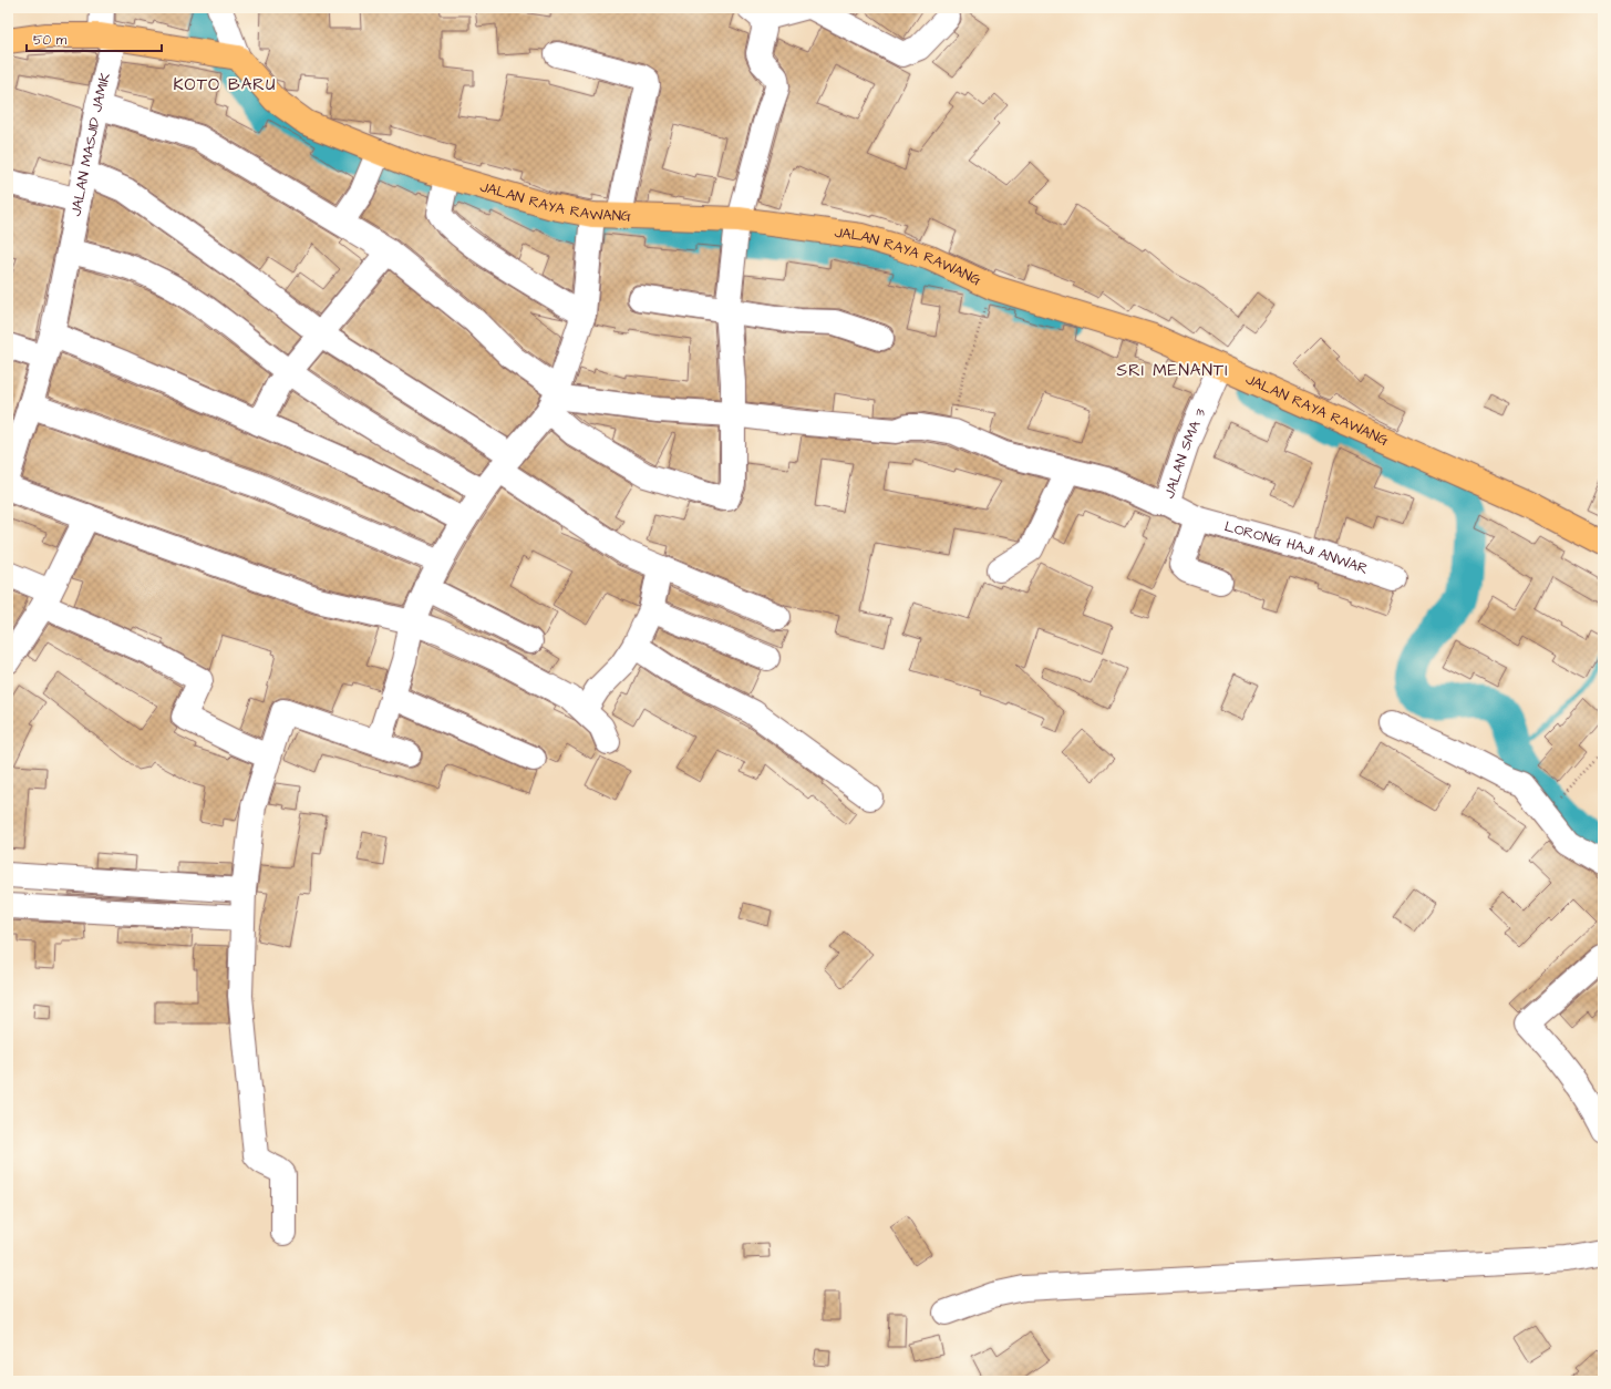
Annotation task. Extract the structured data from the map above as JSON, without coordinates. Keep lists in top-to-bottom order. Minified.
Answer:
{"streets":{"main road":["JALAN RAYA RAWANG"],"street":["JALAN MASJID JAMIK","JALAN SMA 3","LORONG HAJI ANWAR"]},"crossings":[["JALAN RAYA RAWANG","JALAN SMA 3"],["JALAN SMA 3","LORONG HAJI ANWAR"]],"districts":["KOTO BARU","SRI MENANTI"],"scale_bar":"50 m"}
